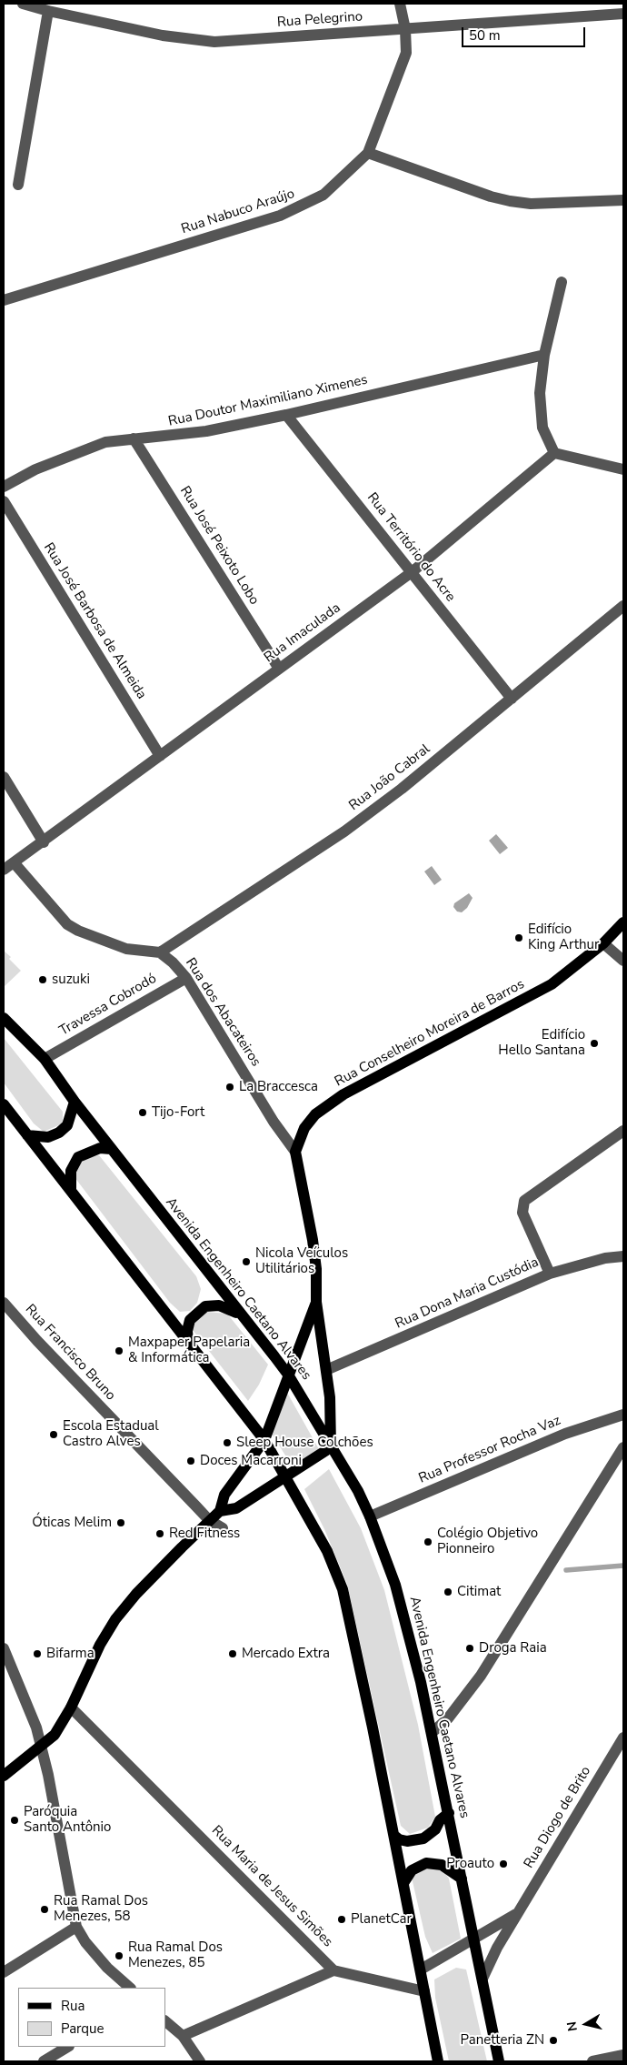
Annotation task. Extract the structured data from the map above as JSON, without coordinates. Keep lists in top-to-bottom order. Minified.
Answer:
{"streets":{"main road":["Rua Conselheiro Moreira de Barros","Avenida Engenheiro Caetano Alvares"],"street":["Rua Pelegrino","Rua Nabuco Araújo","Rua Doutor Maximiliano Ximenes","Rua José Peixoto Lobo","Rua Território do Acre","Rua José Barbosa de Almeida","Rua Imaculada","Rua João Cabral","Travessa Cobrodó","Rua dos Abacateiros","Rua Dona Maria Custódia","Rua Francisco Bruno","Rua Professor Rocha Vaz","Rua Diogo de Brito","Rua Maria de Jesus Simões"]},"crossings":[["Rua Pelegrino","Rua Nabuco Araújo"],["Rua Doutor Maximiliano Ximenes","Rua José Peixoto Lobo"],["Rua Doutor Maximiliano Ximenes","Rua Território do Acre"],["Rua José Peixoto Lobo","Rua Imaculada"],["Rua Território do Acre","Rua Imaculada"],["Rua Território do Acre","Rua João Cabral"],["Rua José Barbosa de Almeida","Rua Imaculada"],["Rua João Cabral","Rua dos Abacateiros"],["Travessa Cobrodó","Rua dos Abacateiros"],["Travessa Cobrodó","Avenida Engenheiro Caetano Alvares"],["Rua dos Abacateiros","Rua Conselheiro Moreira de Barros"],["Avenida Engenheiro Caetano Alvares","Rua Professor Rocha Vaz"],["Avenida Engenheiro Caetano Alvares","Rua Diogo de Brito"]],"places":["Edifício King Arthur","suzuki","Edifício Hello Santana","La Braccesca","Tijo-Fort","Nicola Veículos Utilitários","Maxpaper Papelaria & Informática","Escola Estadual Castro Alves","Sleep House Colchões","Doces Macarroni","Óticas Melim","Red Fitness","Colégio Objetivo Pionneiro","Citimat","Droga Raia","Bifarma","Mercado Extra","Paróquia Santo Antônio","Proauto","Rua Ramal Dos Menezes, 58","PlanetCar","Rua Ramal Dos Menezes, 85","Panetteria ZN"],"legend":["Rua","Parque"],"scale_bar":"50 m","north":"left"}
